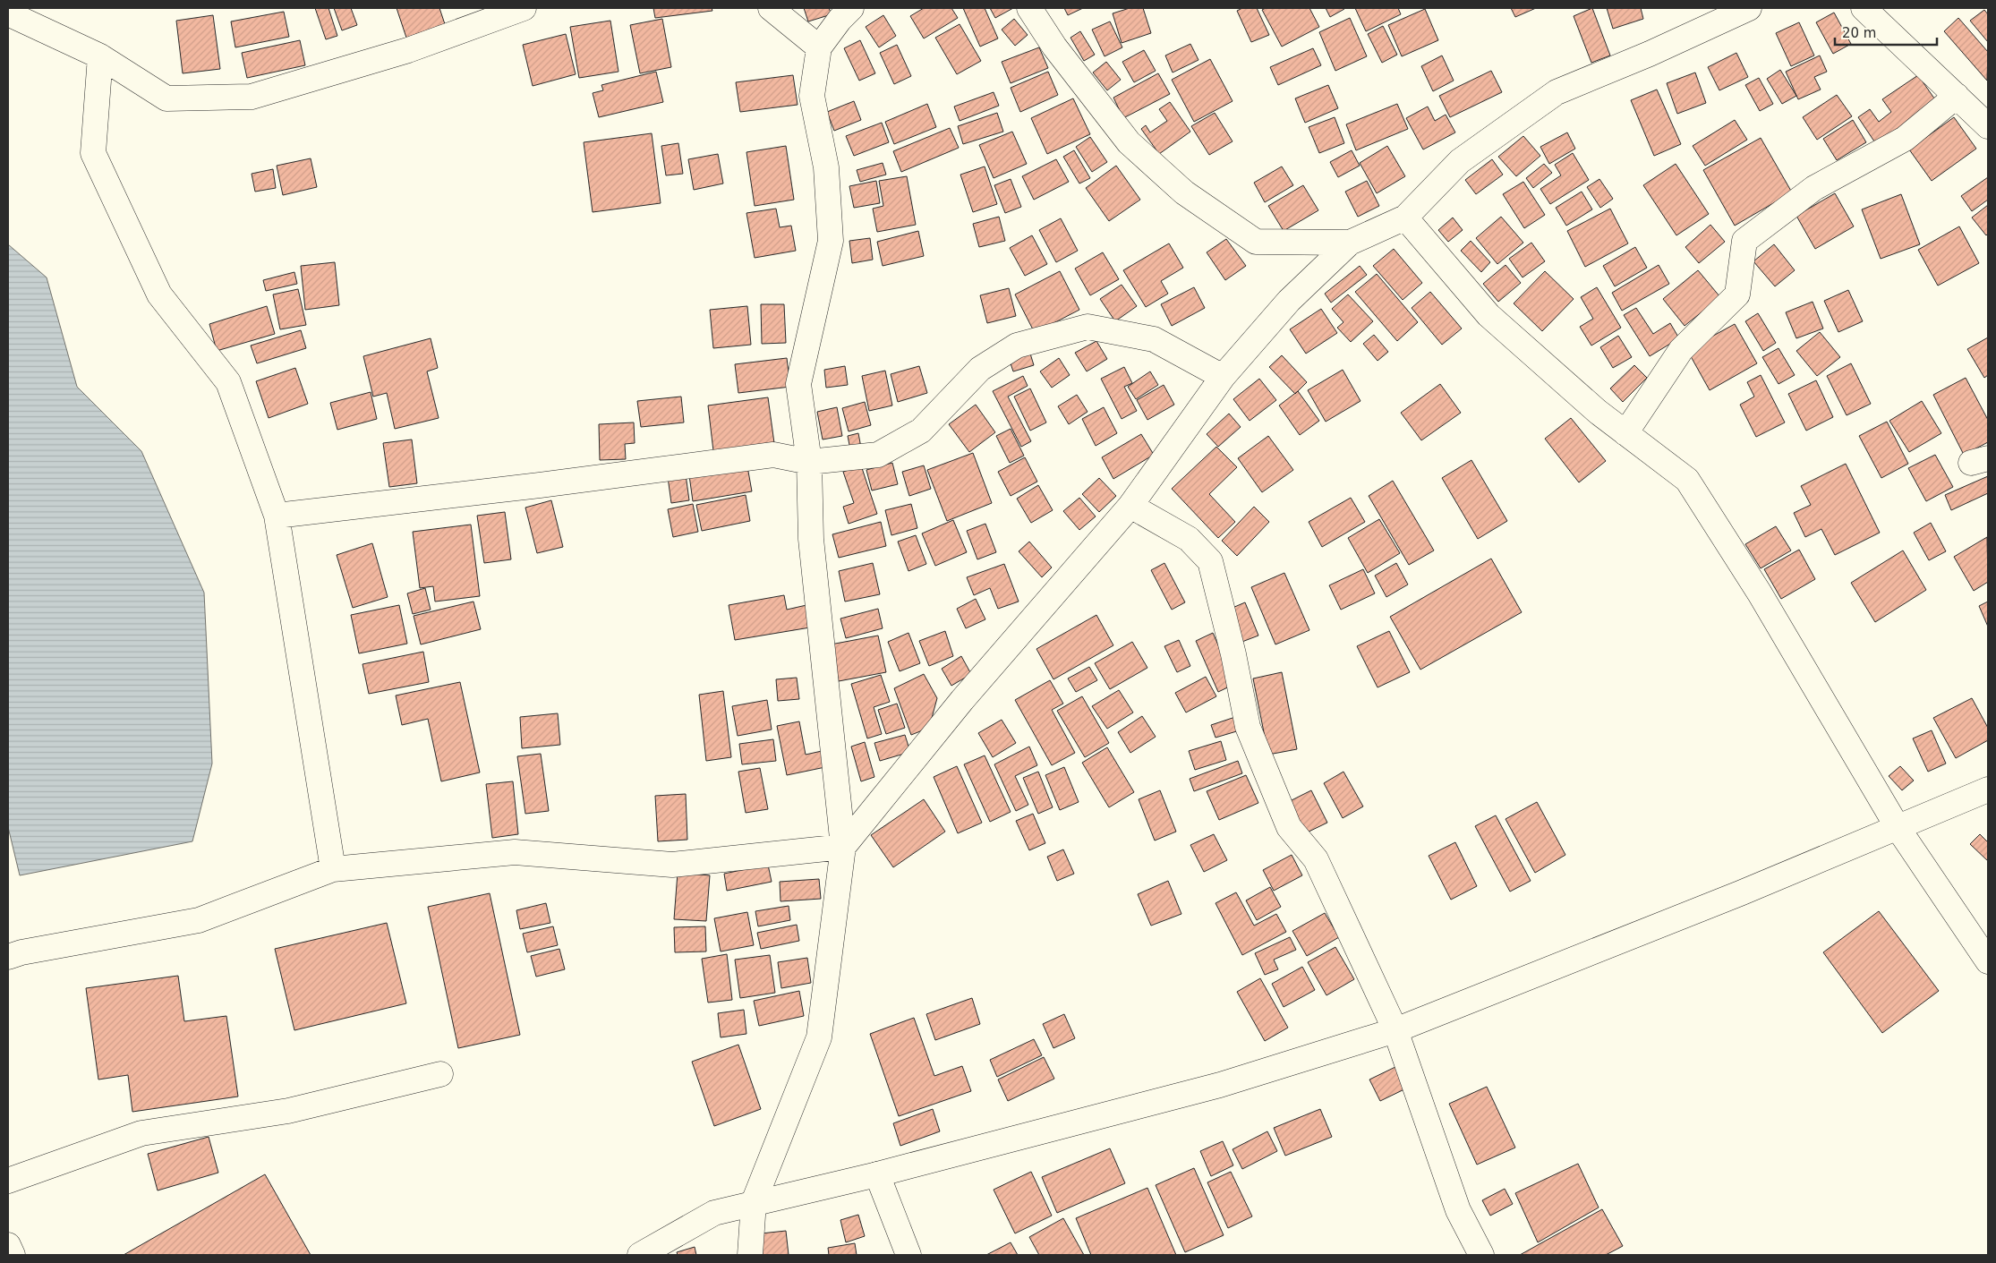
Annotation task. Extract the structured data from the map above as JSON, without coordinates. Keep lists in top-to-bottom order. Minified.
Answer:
{"scale_bar":"20 m"}
